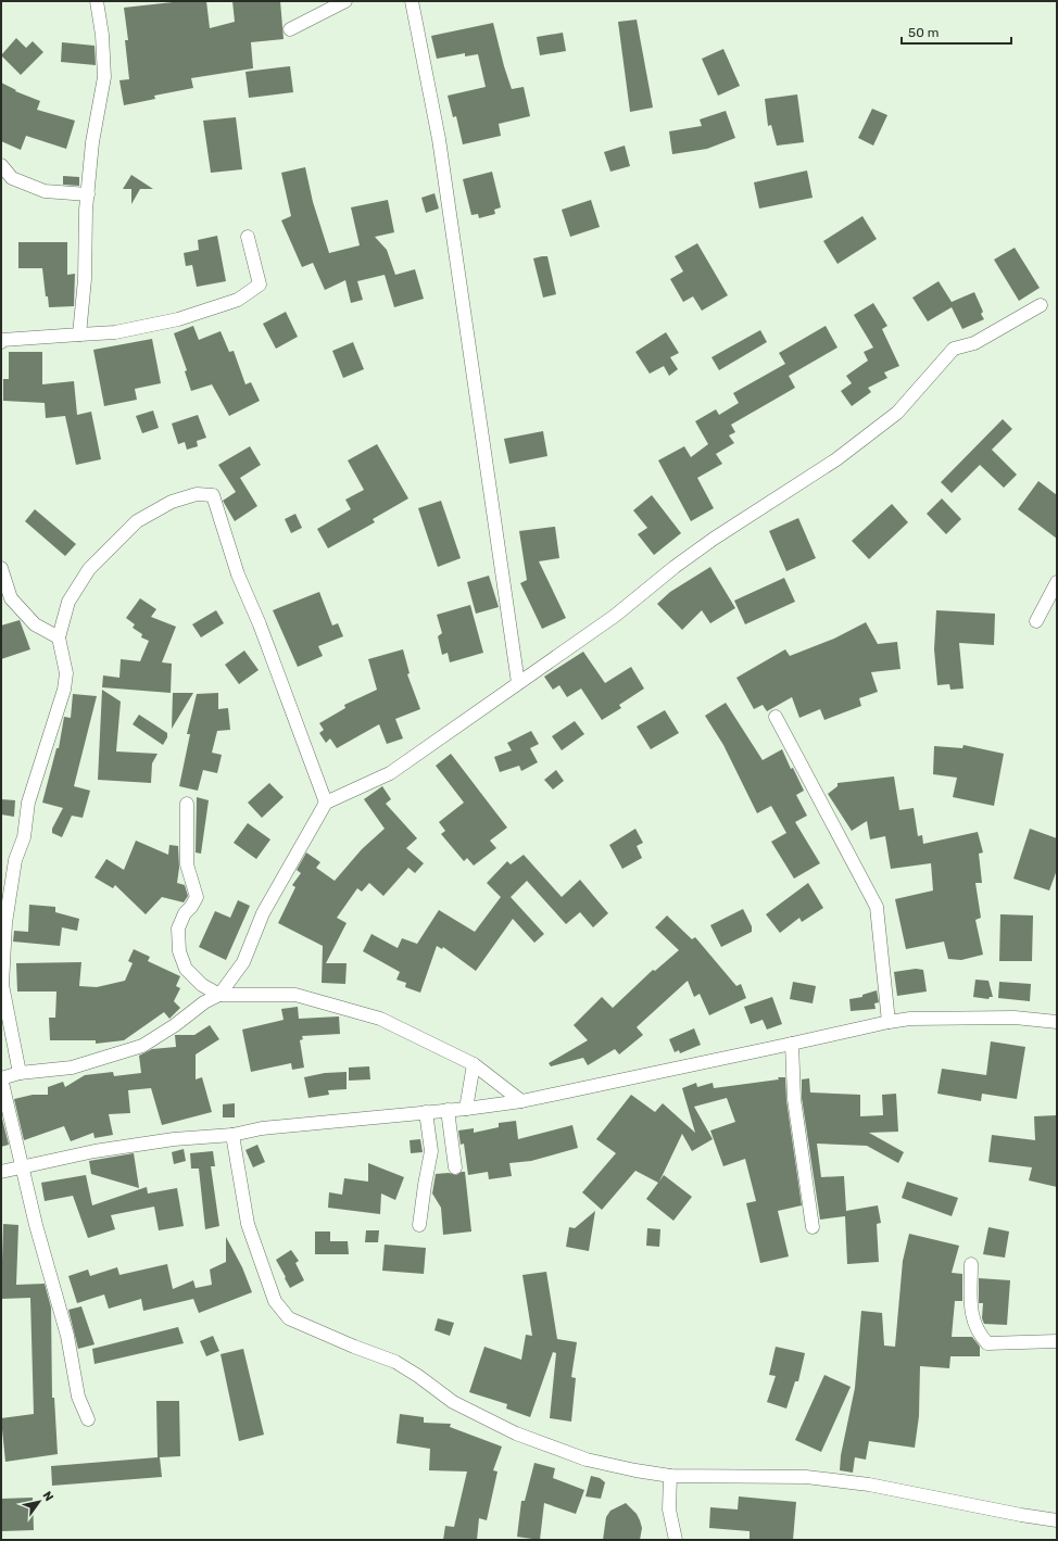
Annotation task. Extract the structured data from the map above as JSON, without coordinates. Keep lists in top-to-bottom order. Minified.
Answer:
{"scale_bar":"50 m","north":"top right"}
